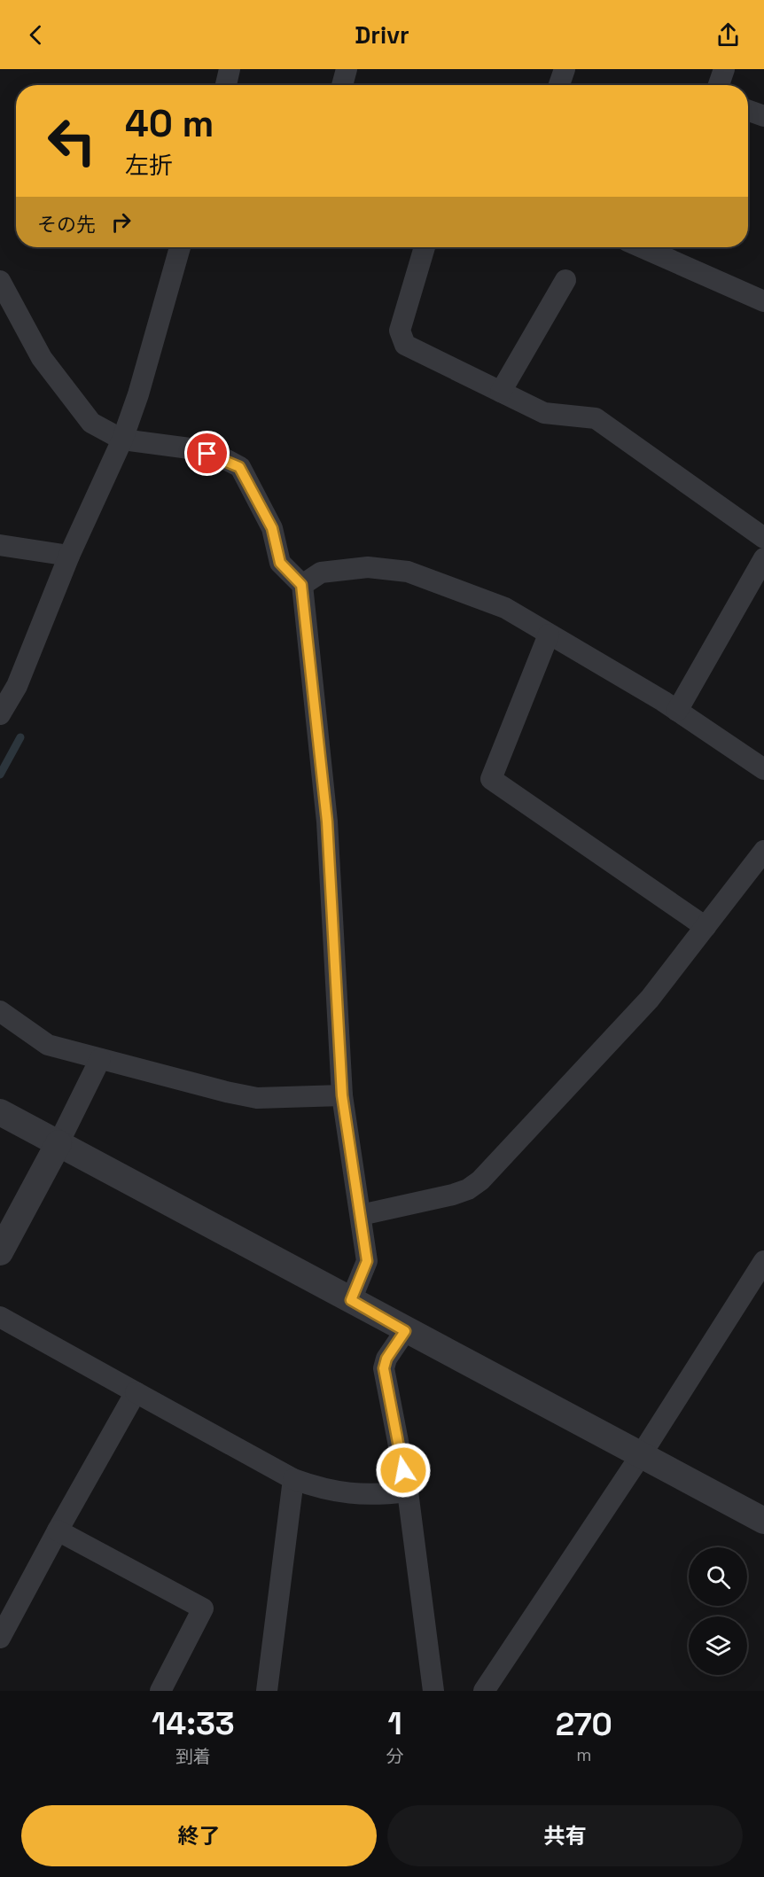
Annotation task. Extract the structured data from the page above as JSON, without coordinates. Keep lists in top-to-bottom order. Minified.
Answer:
{"page":{"header":"Drivr","turn":["40 m","左折"],"then":"その先","eta":["14:33","到着","1","分","270","m"],"buttons":["終了","共有"]}}
